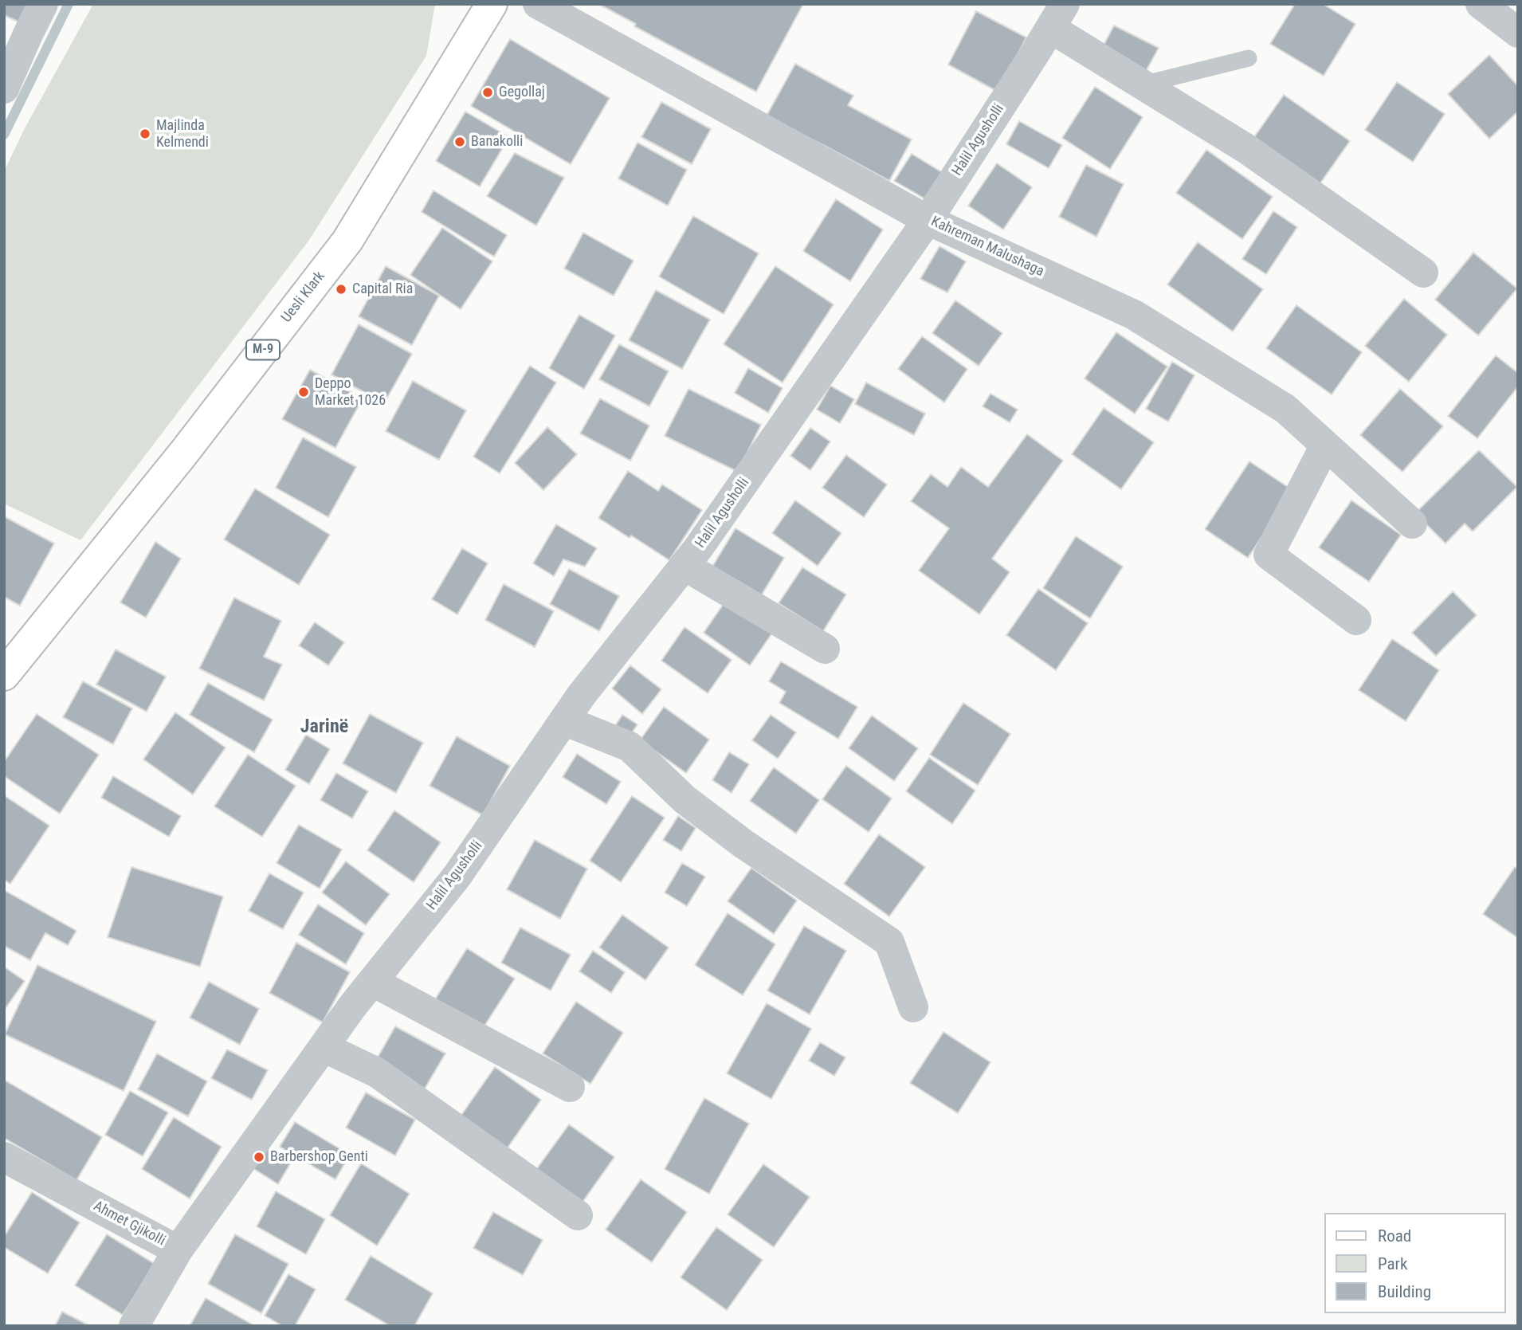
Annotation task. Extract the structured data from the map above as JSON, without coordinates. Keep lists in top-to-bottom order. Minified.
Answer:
{"streets":{"main road":["Uesli Klark","M-9"],"street":["Halil Agusholli","Kahreman Malushaga","Ahmet Gjikolli"]},"crossings":[["Halil Agusholli","Kahreman Malushaga"],["Halil Agusholli","Ahmet Gjikolli"]],"districts":["Jarinë"],"places":["Gegollaj","Majlinda Kelmendi","Banakolli","Capital Ria","Deppo Market 1026","Barbershop Genti"],"legend":["Road","Park","Building"]}
